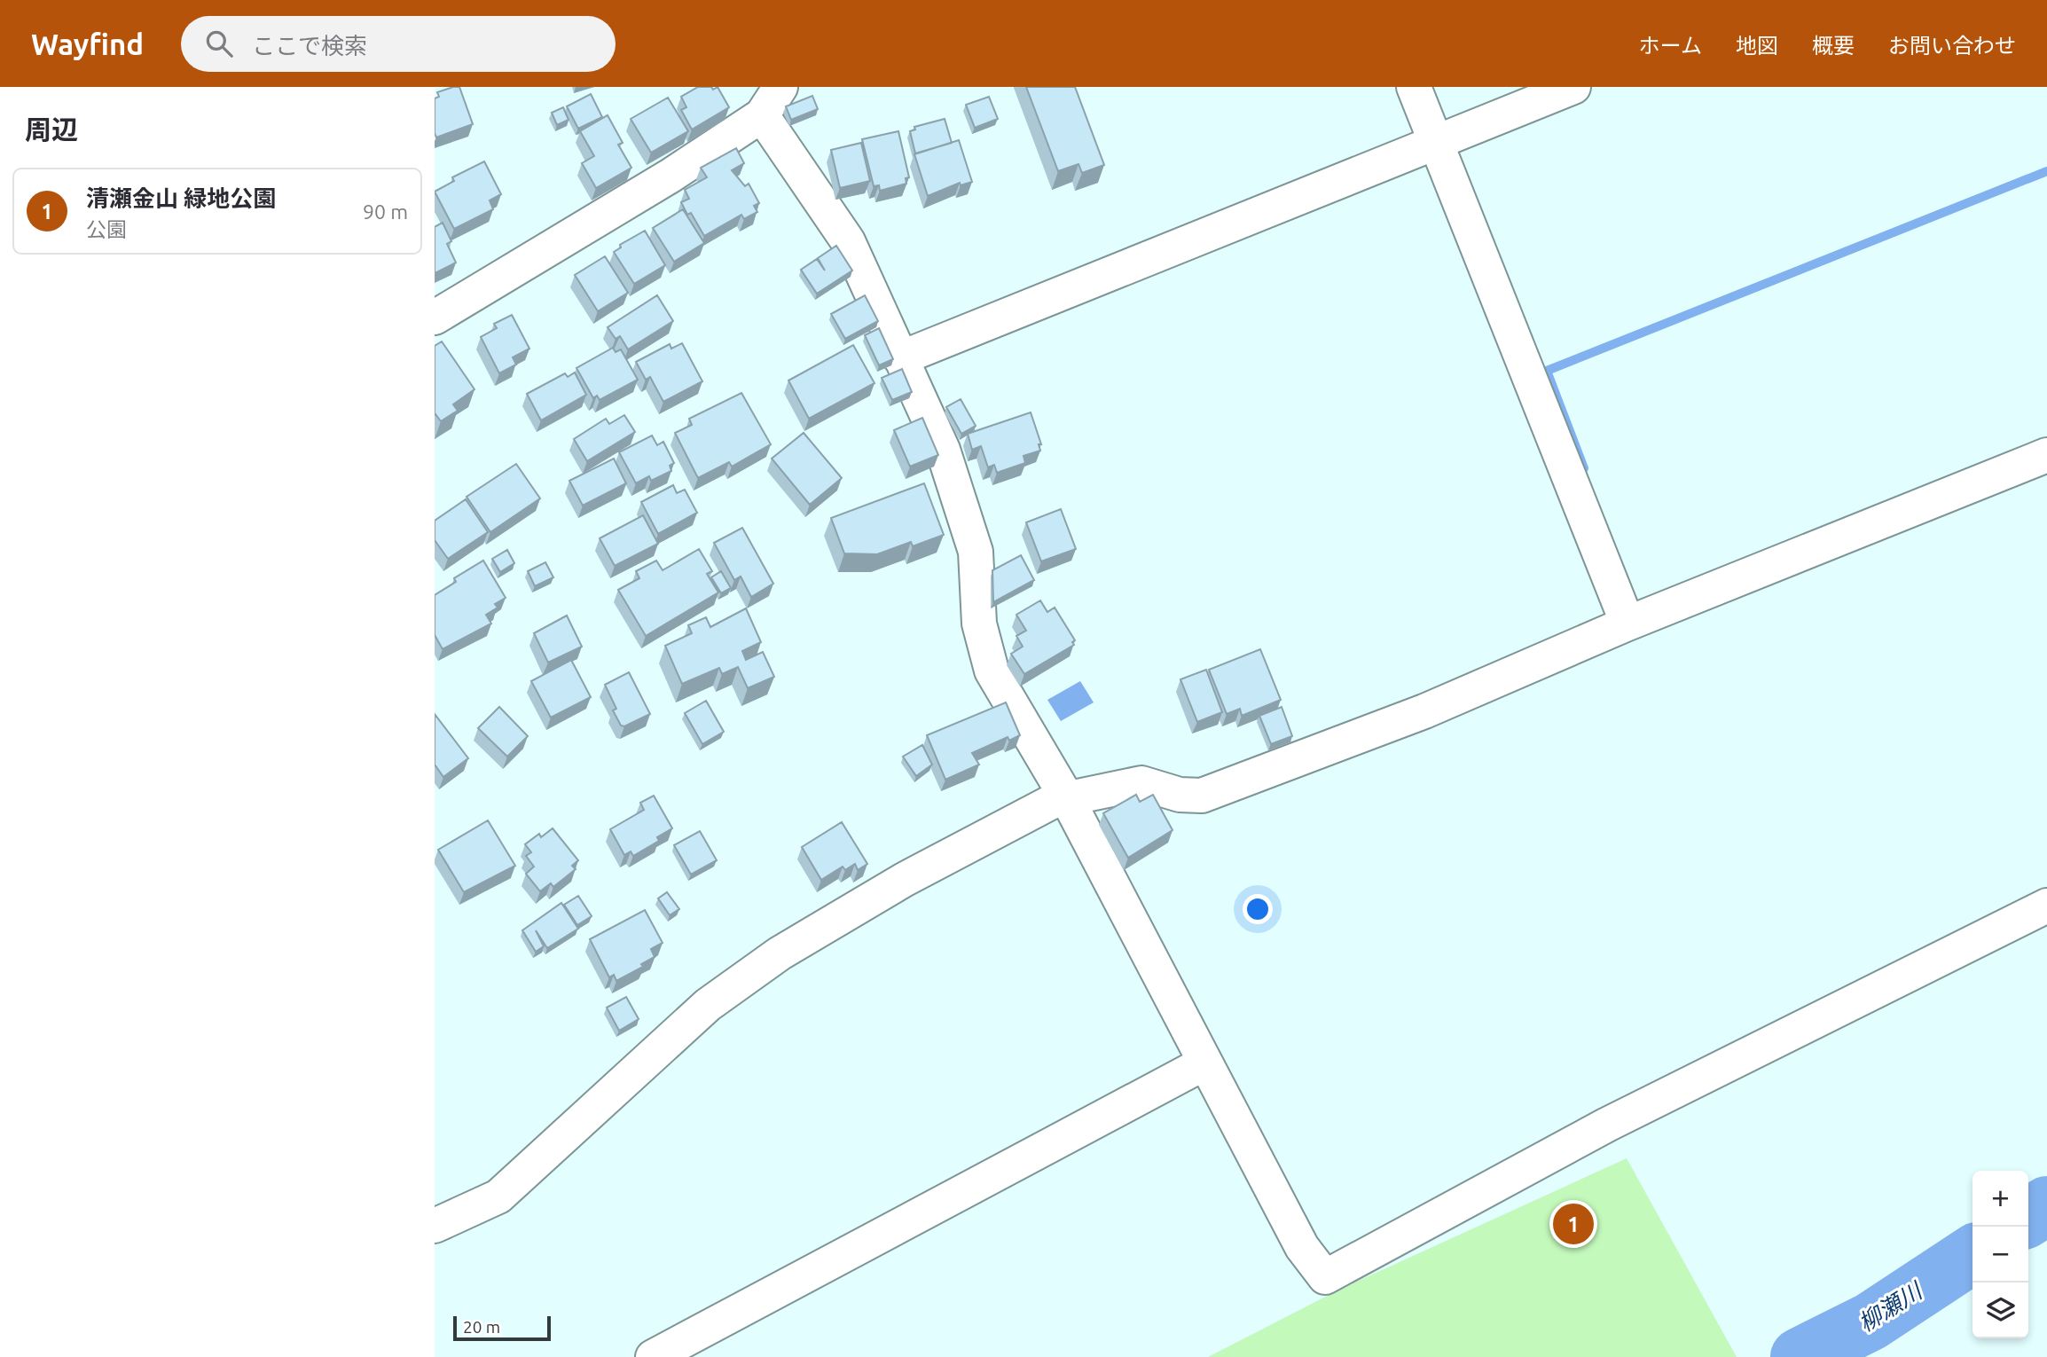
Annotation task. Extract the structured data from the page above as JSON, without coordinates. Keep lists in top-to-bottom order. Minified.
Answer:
{"water":["柳瀬川"],"scale_bar":"20 m","page":{"header":"Wayfind","search":"ここで検索","nav":["ホーム","地図","概要","お問い合わせ"],"heading":"周辺","list":[{"mark":"1","name":"清瀬金山 緑地公園","note":"公園","value":"90 m"}],"map_buttons":["+","−"],"pins":"1","scale":"20 m"}}
